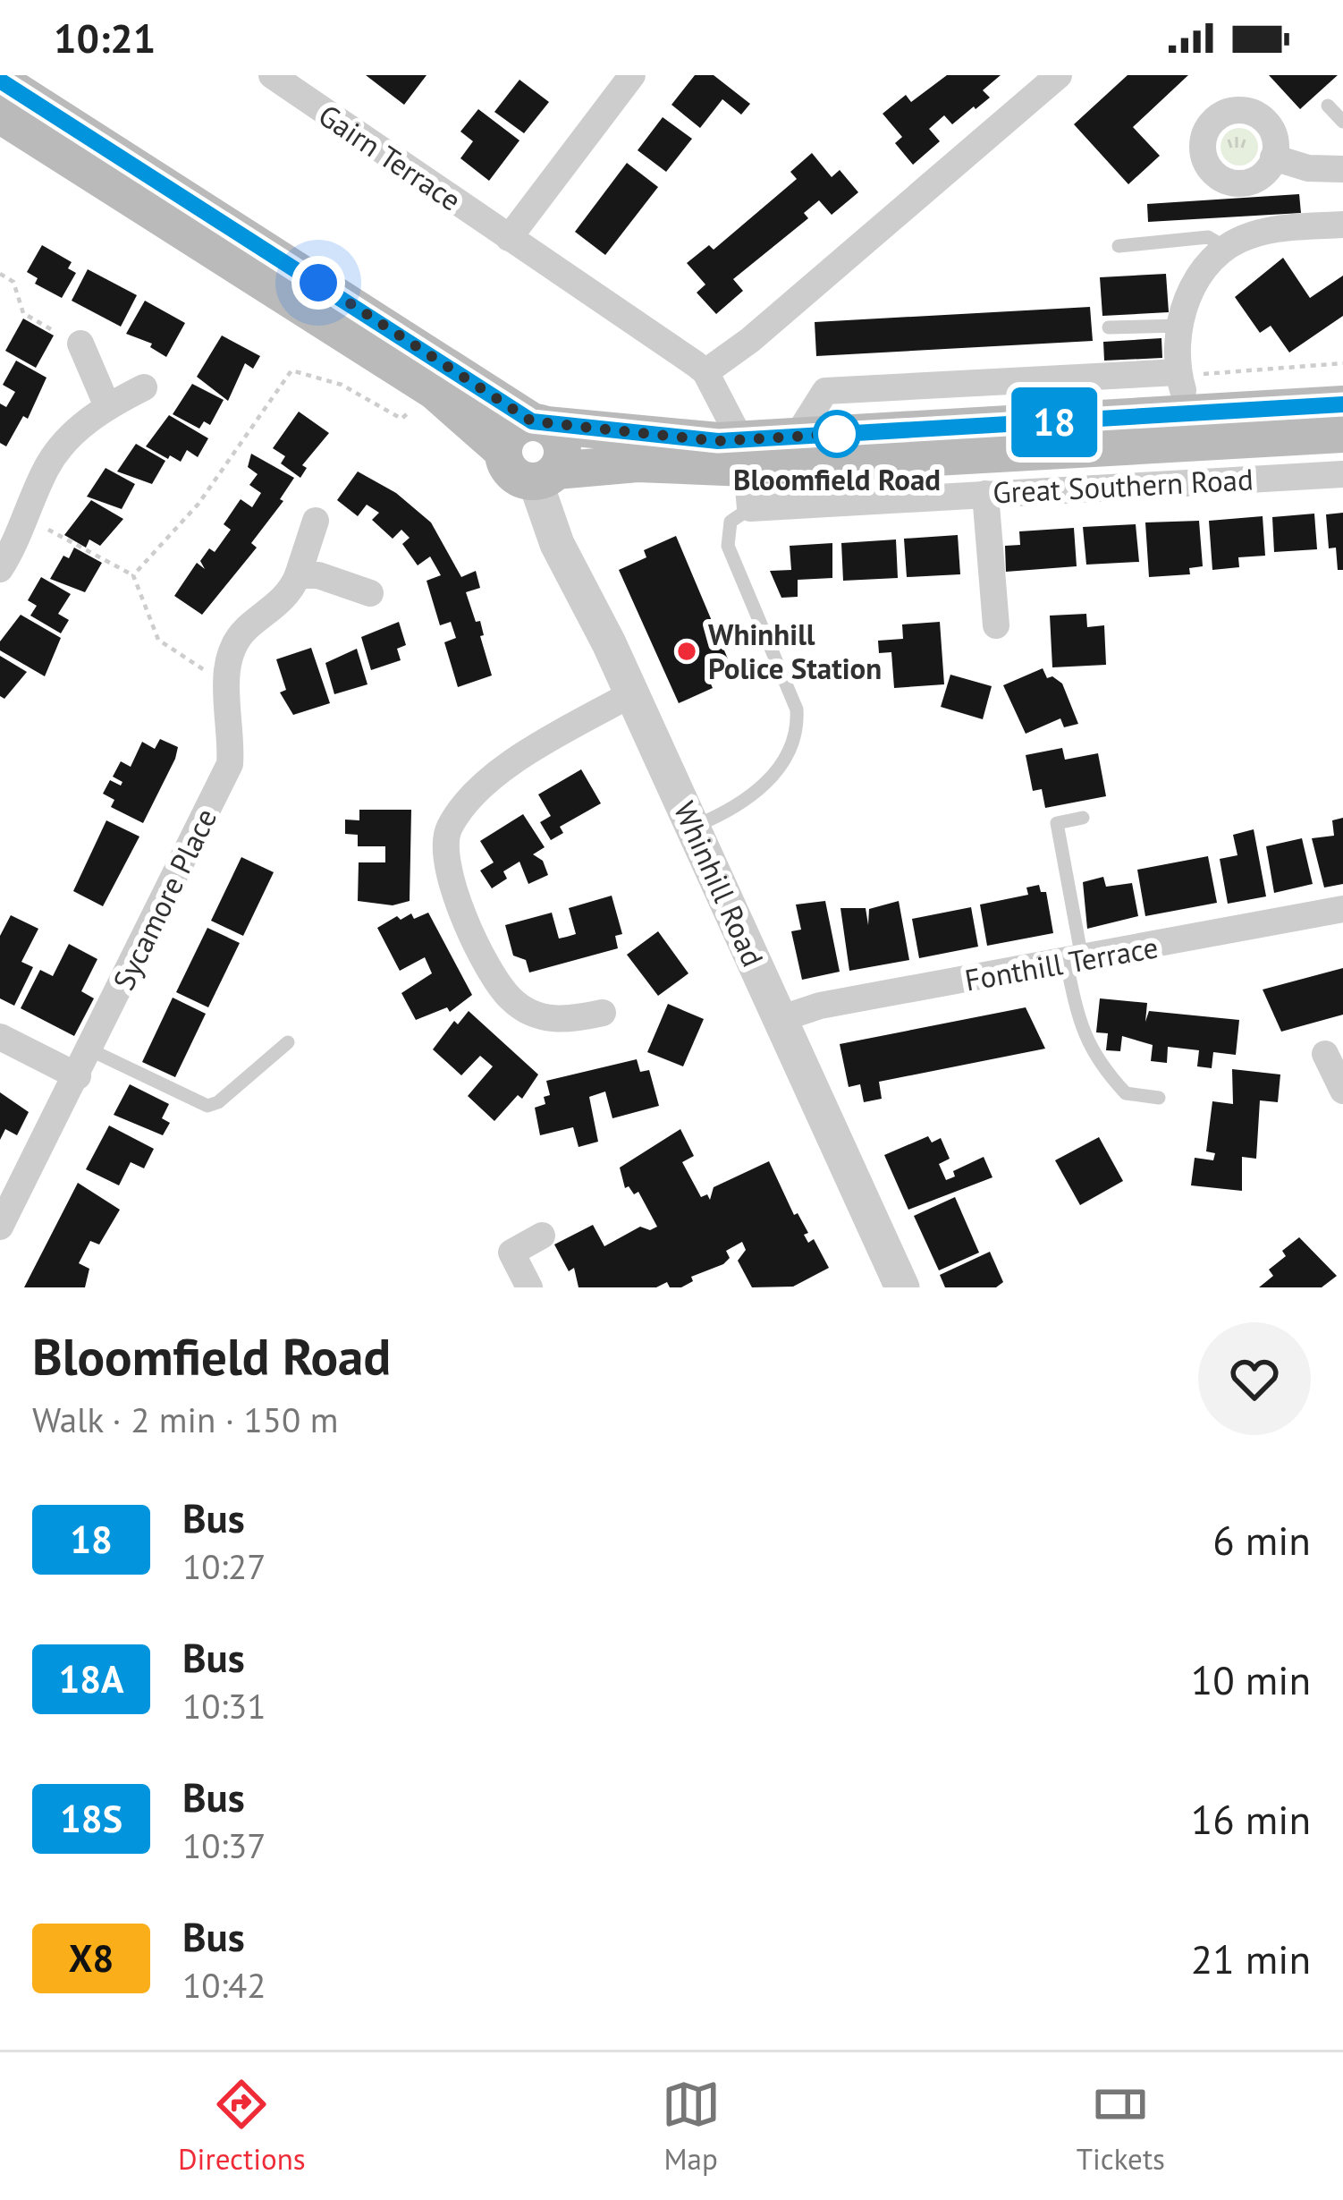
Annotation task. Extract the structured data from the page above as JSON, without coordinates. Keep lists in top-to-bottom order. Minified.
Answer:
{"streets":{"main road":["Great Southern Road"],"street":["Gairn Terrace","Whinhill Road","Sycamore Place","Fonthill Terrace"]},"crossings":[["Great Southern Road","Whinhill Road"],["Whinhill Road","Fonthill Terrace"]],"places":["Bloomfield Road","Whinhill Police Station"],"lines":["bus line 18"],"page":{"status":"10:21","on_map":"18","heading":["Bloomfield Road","Walk · 2 min · 150 m"],"list":[{"mark":"18","name":"Bus","note":"10:27","value":"6 min"},{"mark":"18A","name":"Bus","note":"10:31","value":"10 min"},{"mark":"18S","name":"Bus","note":"10:37","value":"16 min"},{"mark":"X8","name":"Bus","note":"10:42","value":"21 min"}],"tabs":["Directions","Map","Tickets"]}}
